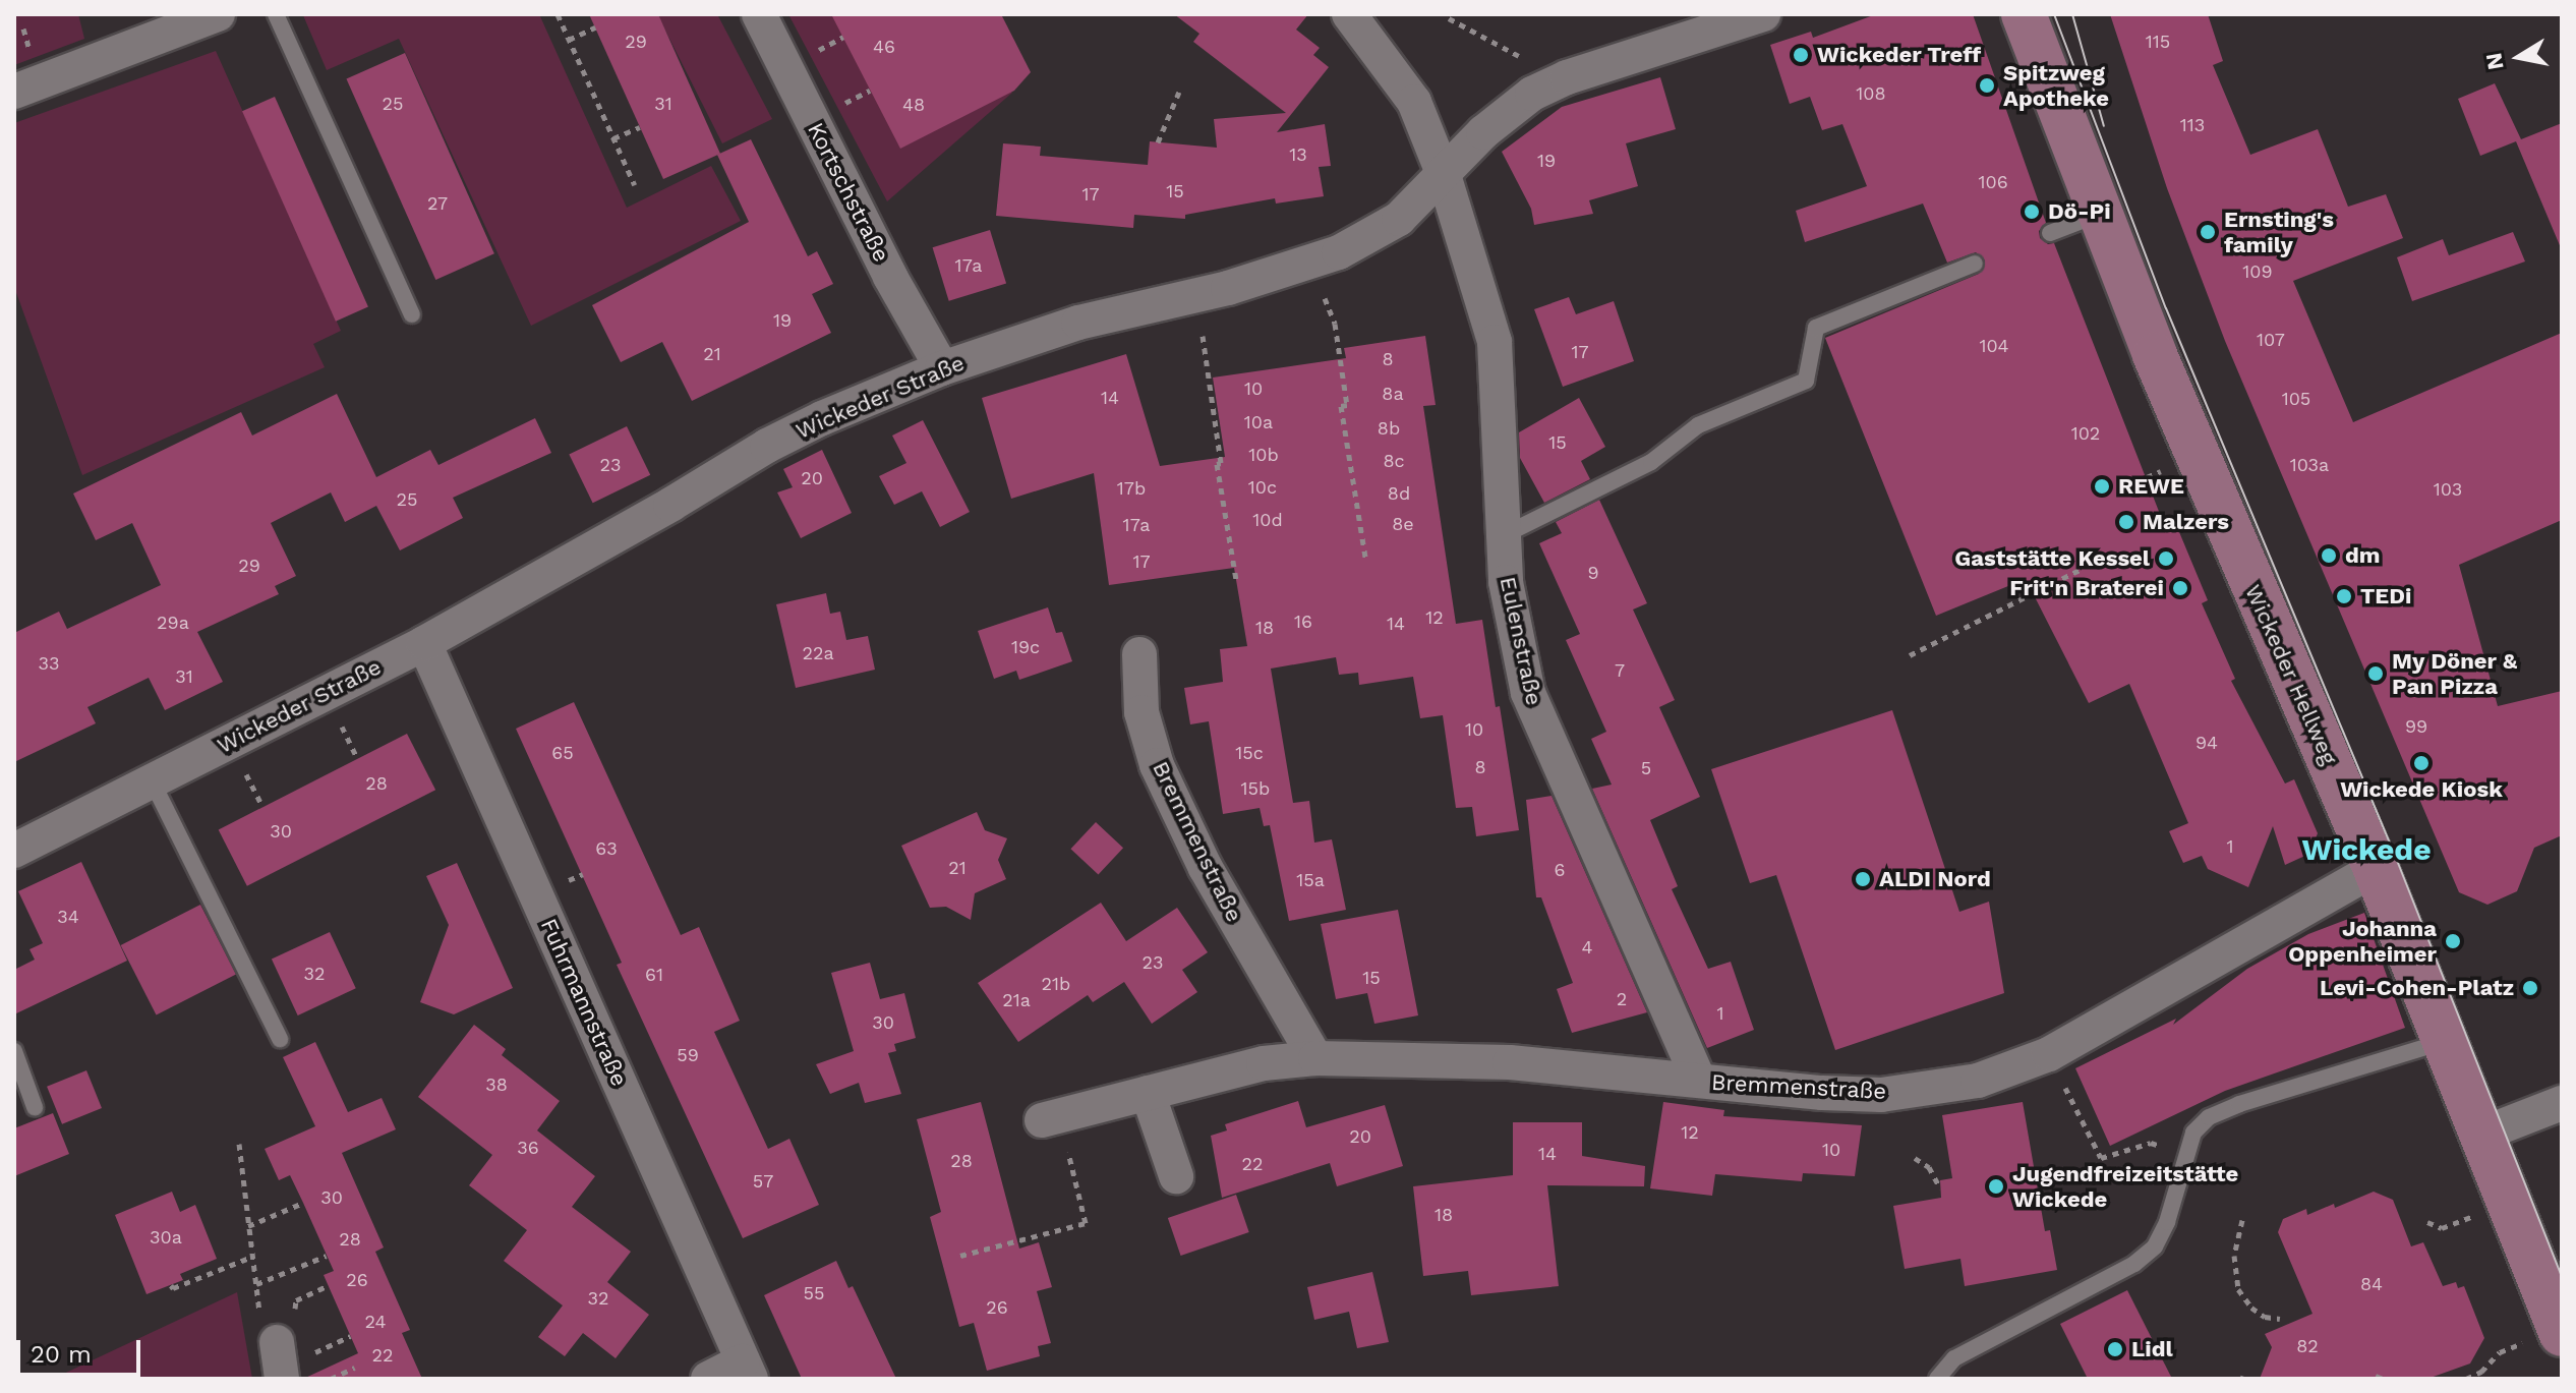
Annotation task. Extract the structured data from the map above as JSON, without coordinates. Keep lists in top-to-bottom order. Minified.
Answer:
{"streets":{"main road":["Wickeder Hellweg"],"street":["Kortschstraße","Wickeder Straße","Eulenstraße","Bremmenstraße","Fuhrmannstraße"]},"crossings":[["Kortschstraße","Wickeder Straße"],["Wickeder Straße","Eulenstraße"],["Wickeder Straße","Fuhrmannstraße"],["Eulenstraße","Bremmenstraße"],["Wickeder Hellweg","Bremmenstraße"]],"districts":["Wickede"],"places":["Wickeder Treff","Spitzweg Apotheke","Dö-Pi","Ernsting's family","REWE","Malzers","dm","Gaststätte Kessel","Frit'n Braterei","TEDi","My Döner & Pan Pizza","Wickede Kiosk","ALDI Nord","Johanna Oppenheimer","Levi-Cohen-Platz","Jugendfreizeitstätte Wickede","Lidl"],"house_numbers":["29","115","46","108","25","31","48","113","13","19","106","15","17","27","17a","109","19","107","104","17","21","8","10","8a","14","105","10a","8b","102","15","10b","8c","23","103a","20","10c","17b","103","8d","25","10d","8e","17a","17","29","9","12","16","29a","14","18","19c","22a","33","7","31","99","10","94","65","15c","8","5","28","15b","30","1","63","21","6","15a","34","4","23","32","61","15","21b","2","21a","1","30","59","38","12","20","36","10","14","28","22","57","30","18","30a","28","26","84","55","32","26","24","82","22"],"scale_bar":"20 m","north":"left"}
